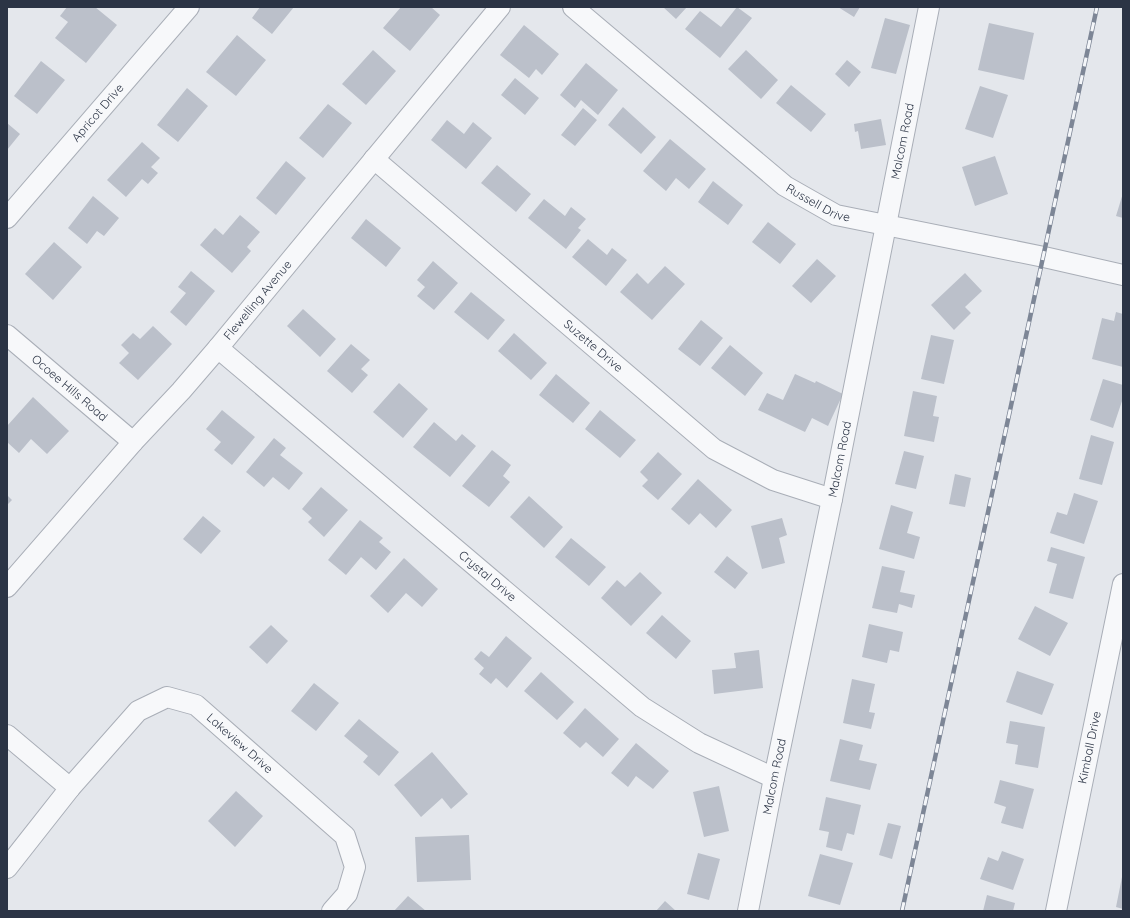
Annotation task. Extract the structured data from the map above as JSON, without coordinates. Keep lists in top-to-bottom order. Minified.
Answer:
{"streets":{"street":["Apricot Drive","Malcom Road","Russell Drive","Flewelling Avenue","Suzette Drive","Ocoee Hills Road","Crystal Drive","Lakeview Drive","Kimball Drive"]},"crossings":[["Malcom Road","Russell Drive"],["Malcom Road","Suzette Drive"],["Malcom Road","Crystal Drive"],["Flewelling Avenue","Suzette Drive"],["Flewelling Avenue","Ocoee Hills Road"],["Flewelling Avenue","Crystal Drive"]]}
